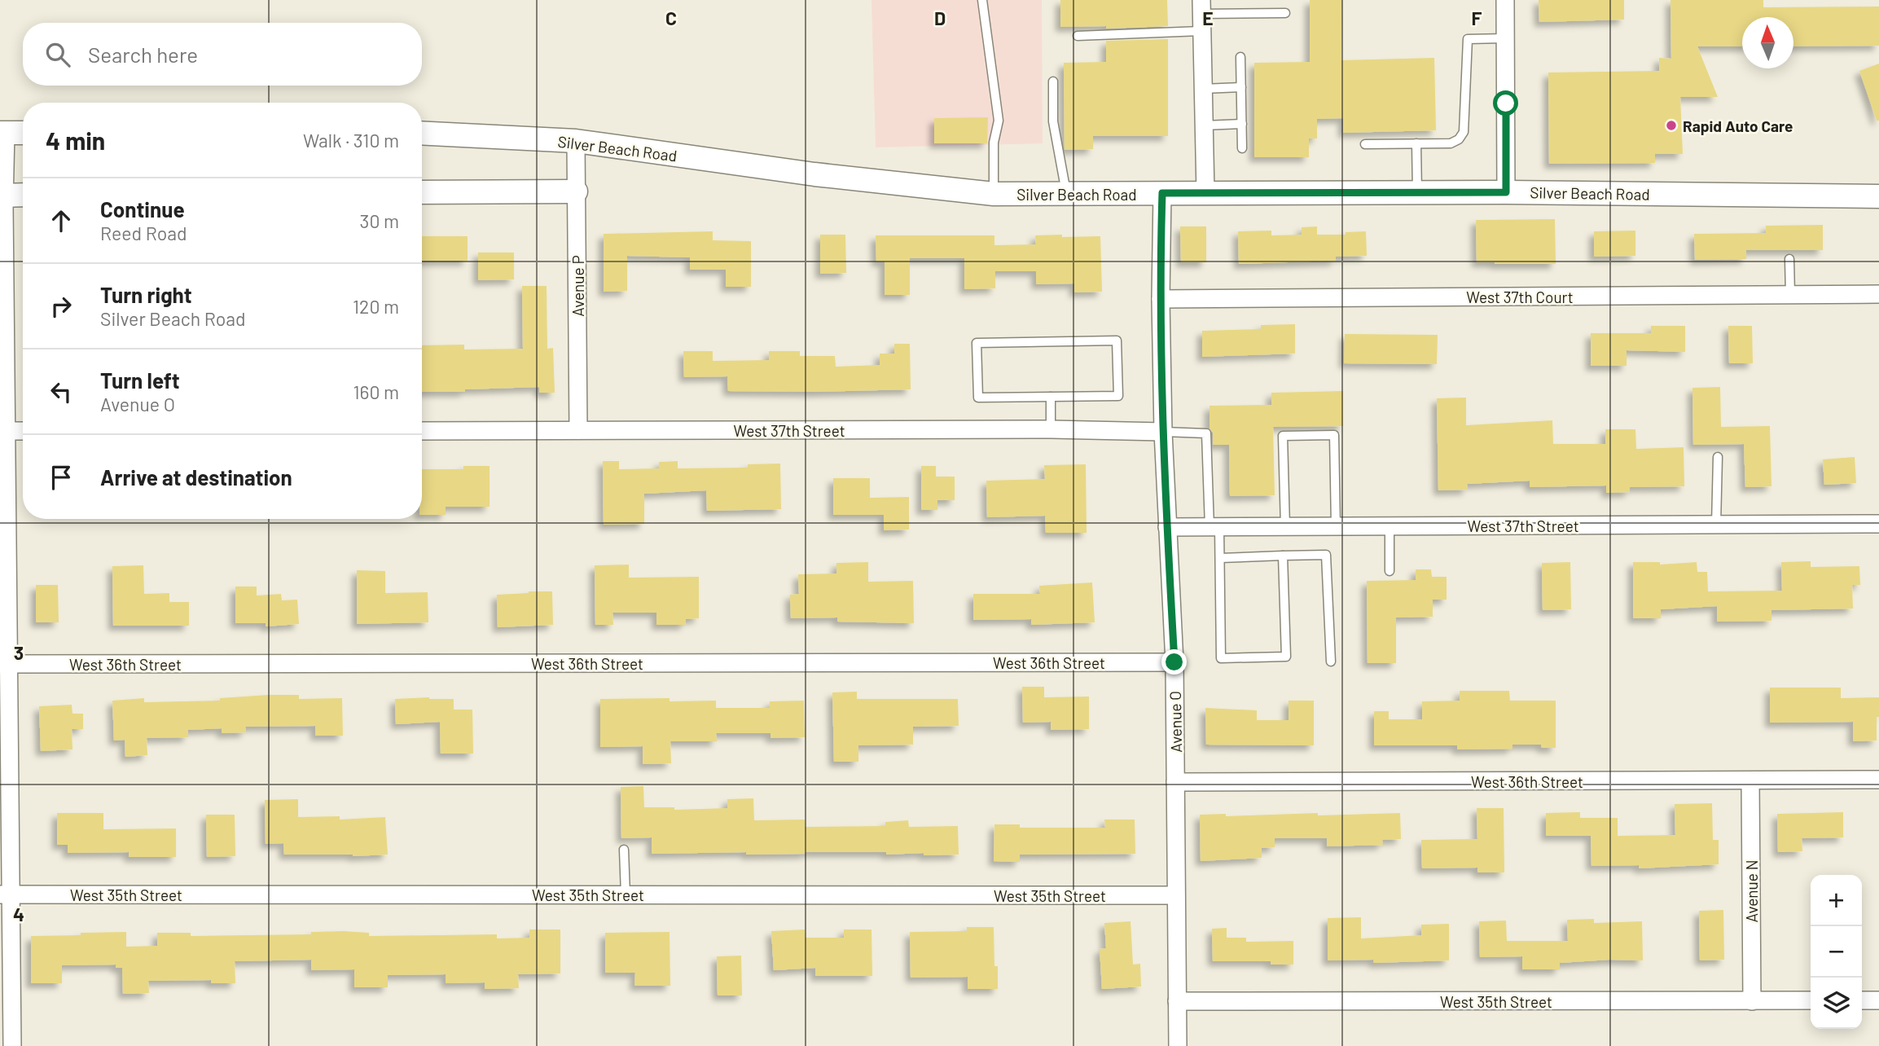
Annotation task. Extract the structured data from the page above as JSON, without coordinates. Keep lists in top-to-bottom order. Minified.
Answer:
{"streets":{"street":["Silver Beach Road","Avenue P","West 37th Court","West 37th Street","West 36th Street","Avenue O","Avenue N","West 35th Street"]},"crossings":[["Silver Beach Road","Avenue P"],["Silver Beach Road","Avenue O"],["Avenue P","West 37th Street"],["West 37th Court","Avenue O"],["West 37th Street","Avenue O"],["West 36th Street","Avenue O"],["West 36th Street","Avenue N"],["Avenue O","West 35th Street"],["Avenue N","West 35th Street"]],"places":["Rapid Auto Care"],"north":"top","page":{"search":"Search here","heading":["4 min","Walk · 310 m"],"list":[["Continue","Reed Road","30 m"],["Turn right","Silver Beach Road","120 m"],["Turn left","Avenue O","160 m"],"Arrive at destination"],"map_buttons":["+","−"]},"grid":{"columns":["C","D","E","F"],"rows":["3","4"]}}
